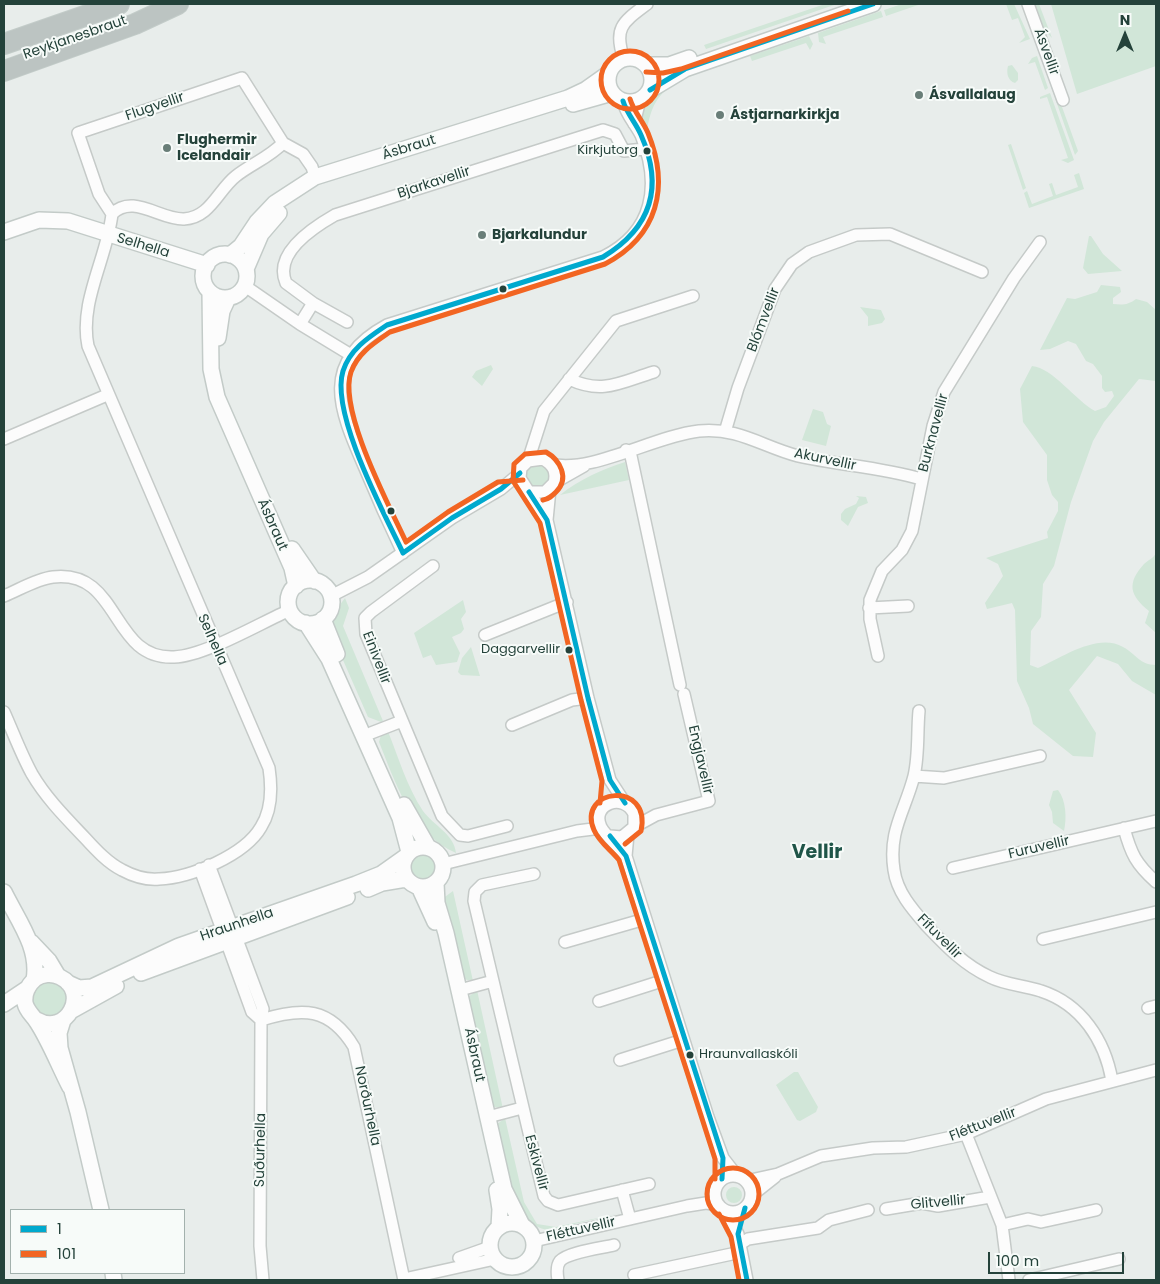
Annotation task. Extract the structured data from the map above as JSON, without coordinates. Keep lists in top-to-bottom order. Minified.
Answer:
{"streets":{"highway":["Reykjanesbraut"],"street":["Ásvellir","Flugvellir","Ásbraut","Bjarkavellir","Selhella","Blómvellir","Burknavellir","Akurvellir","Einivellir","Engjavellir","Furuvellir","Hraunhella","Fífuvellir","Norðurhella","Fléttuvellir","Suðurhella","Eskivellir","Glitvellir"]},"crossings":[["Flugvellir","Ásbraut"],["Ásbraut","Selhella"],["Ásbraut","Hraunhella"],["Ásbraut","Norðurhella"],["Ásbraut","Fléttuvellir"],["Blómvellir","Akurvellir"],["Burknavellir","Akurvellir"],["Akurvellir","Engjavellir"],["Fífuvellir","Fléttuvellir"],["Norðurhella","Fléttuvellir"],["Norðurhella","Suðurhella"]],"districts":["Vellir"],"places":["Ásvallalaug","Ástjarnarkirkja","Flughermir Icelandair","Kirkjutorg","Bjarkalundur","Daggarvellir","Hraunvallaskóli"],"lines":["transit line 1","transit line 101"],"legend":["1","101"],"scale_bar":"100 m","north":"top"}
